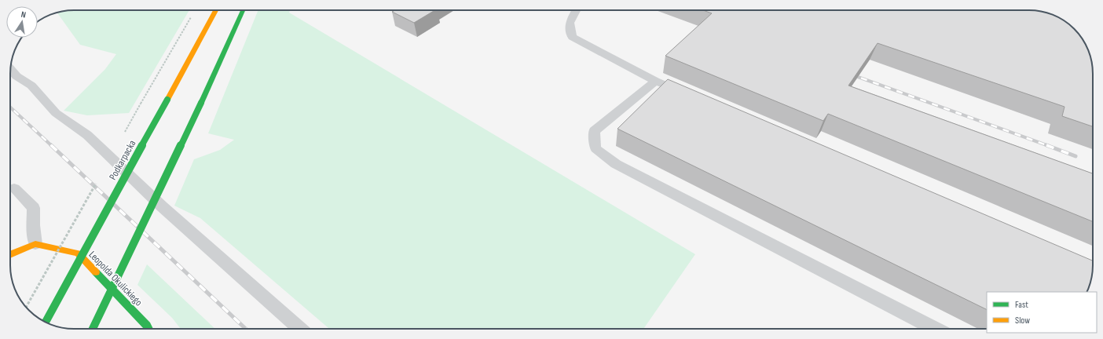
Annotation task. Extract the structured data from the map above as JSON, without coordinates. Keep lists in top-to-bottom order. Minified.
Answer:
{"streets":{"main road":["Podkarpacka","Leopolda Okulickiego"]},"legend":["Fast","Slow"],"north":"top"}
